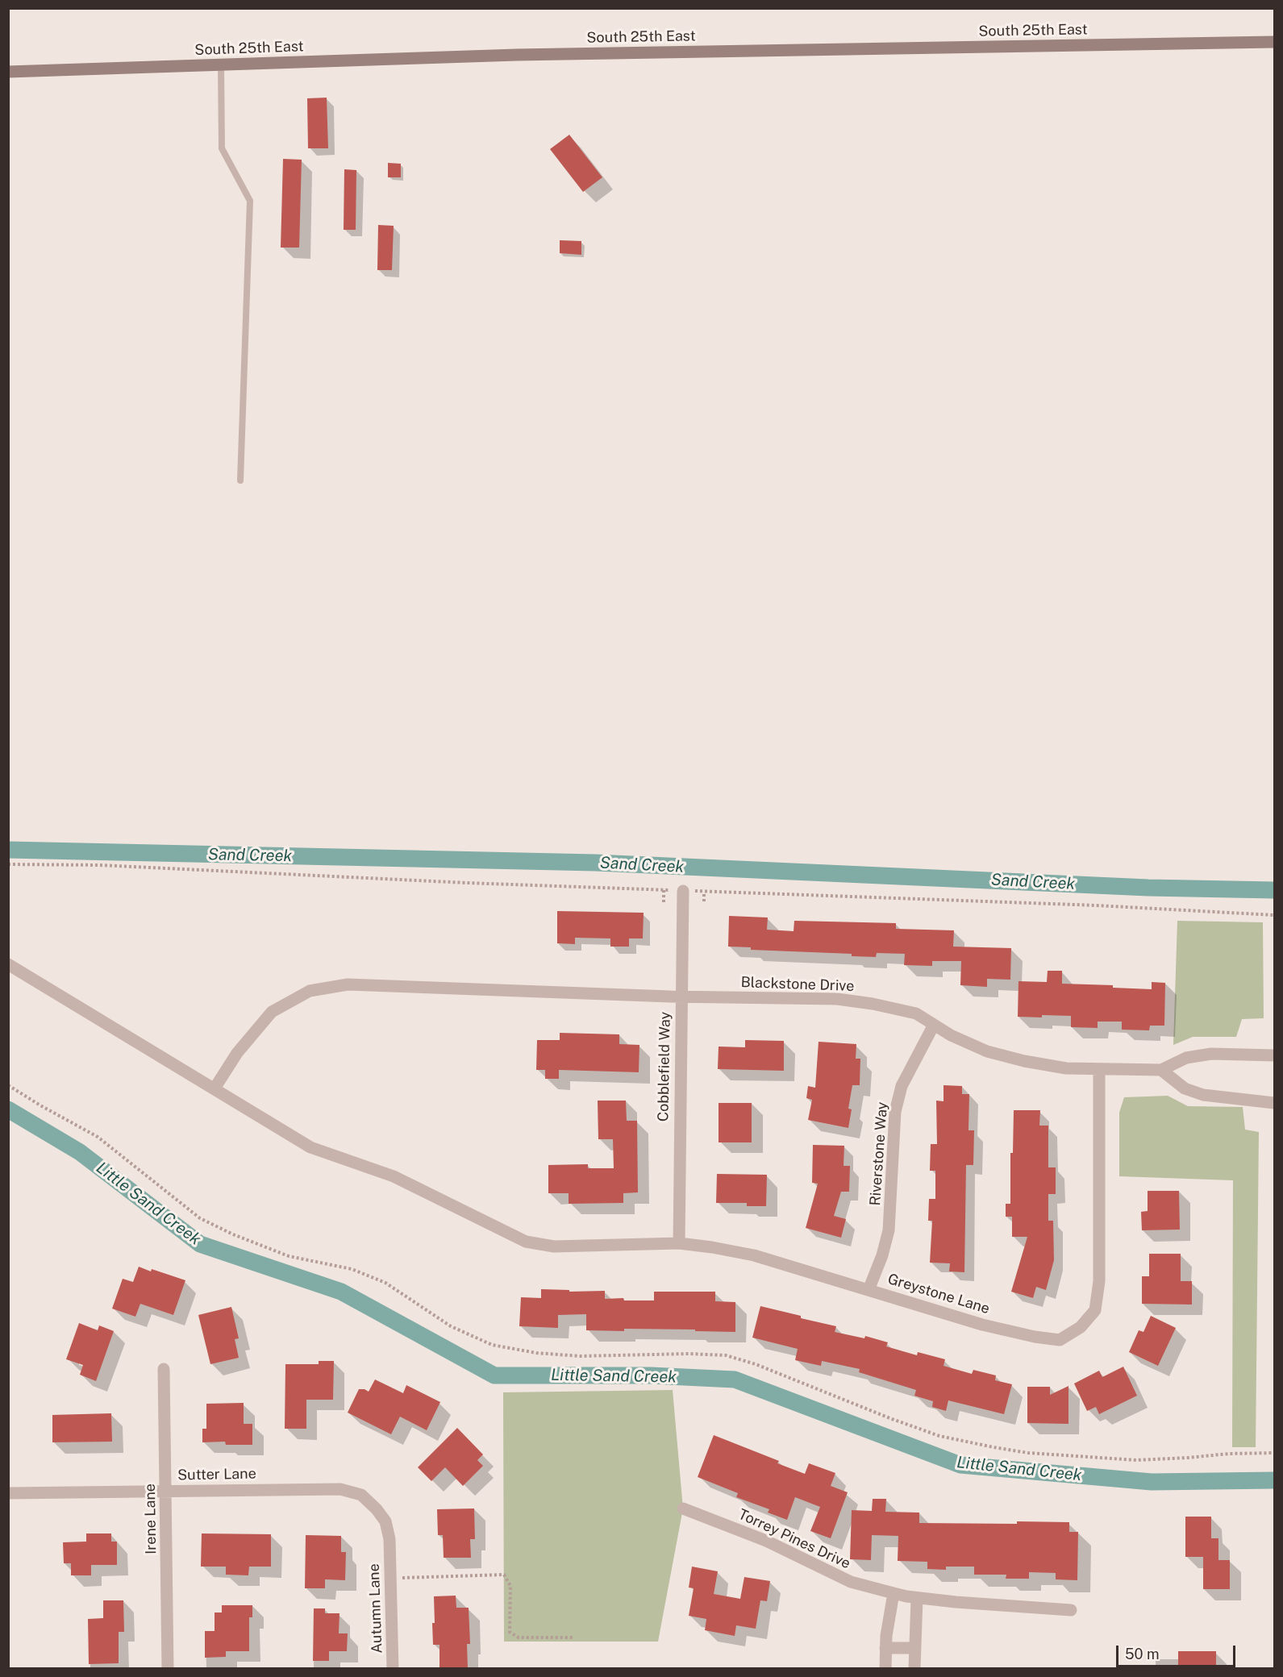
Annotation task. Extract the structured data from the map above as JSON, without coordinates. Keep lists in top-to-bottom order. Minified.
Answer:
{"streets":{"main road":["South 25th East"],"street":["Blackstone Drive","Cobblefield Way","Riverstone Way","Greystone Lane","Sutter Lane","Irene Lane","Torrey Pines Drive","Autumn Lane"]},"crossings":[["Blackstone Drive","Cobblefield Way"],["Blackstone Drive","Riverstone Way"],["Blackstone Drive","Greystone Lane"],["Cobblefield Way","Greystone Lane"],["Riverstone Way","Greystone Lane"],["Sutter Lane","Irene Lane"],["Sutter Lane","Autumn Lane"]],"water":["Sand Creek","Little Sand Creek"],"scale_bar":"50 m"}
